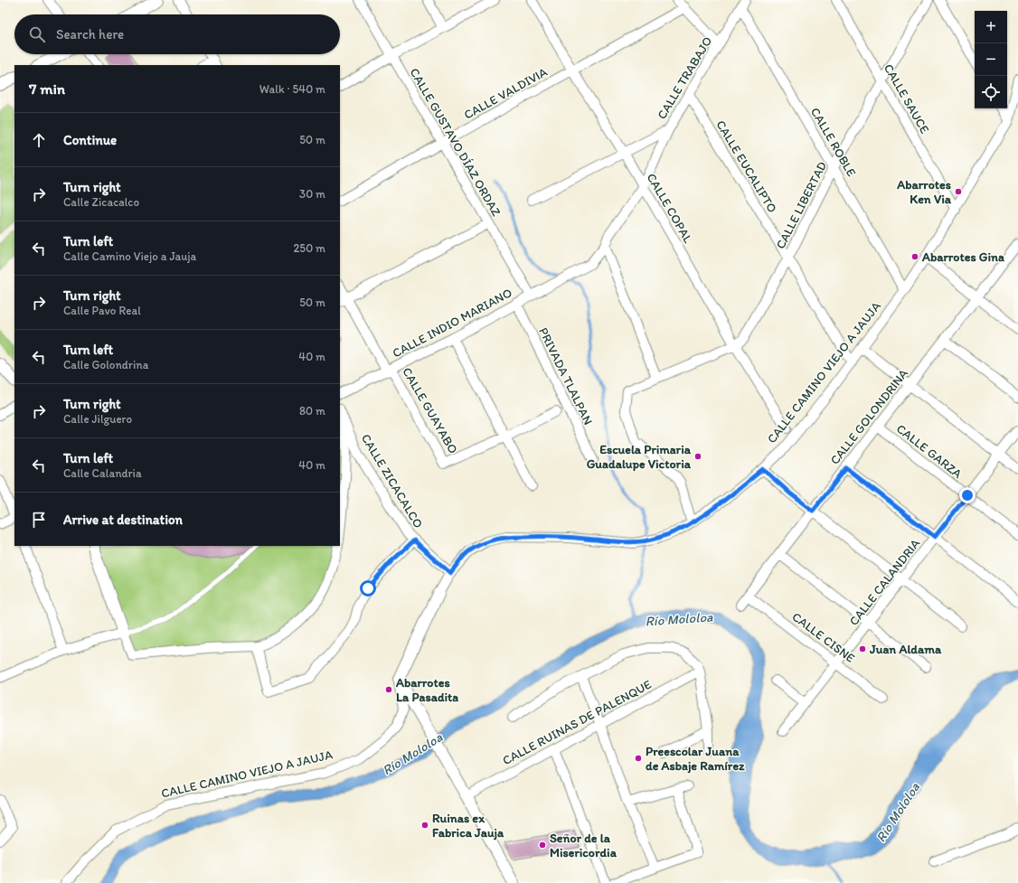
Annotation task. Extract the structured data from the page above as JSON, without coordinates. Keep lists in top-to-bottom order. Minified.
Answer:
{"streets":{"street":["CALLE TRABAJO","CALLE VALDIVIA","CALLE SAUCE","CALLE GUSTAVO DÍAZ ORDAZ","CALLE ROBLE","CALLE EUCALIPTO","CALLE LIBERTAD","CALLE COPAL","CALLE INDIO MARIANO","CALLE CAMINO VIEJO A JAUJA","PRIVADA TLALPAN","CALLE GUAYABO","CALLE GOLONDRINA","CALLE GARZA","CALLE ZICACALCO","CALLE CALANDRIA","CALLE CISNE","CALLE RUINAS DE PALENQUE"]},"crossings":[["CALLE TRABAJO","CALLE ROBLE"],["CALLE TRABAJO","CALLE EUCALIPTO"],["CALLE TRABAJO","CALLE COPAL"],["CALLE TRABAJO","CALLE INDIO MARIANO"],["CALLE VALDIVIA","CALLE GUSTAVO DÍAZ ORDAZ"],["CALLE VALDIVIA","CALLE COPAL"],["CALLE SAUCE","CALLE LIBERTAD"],["CALLE SAUCE","CALLE CAMINO VIEJO A JAUJA"],["CALLE GUSTAVO DÍAZ ORDAZ","CALLE INDIO MARIANO"],["CALLE ROBLE","CALLE LIBERTAD"],["CALLE ROBLE","CALLE CAMINO VIEJO A JAUJA"],["CALLE EUCALIPTO","CALLE LIBERTAD"],["CALLE EUCALIPTO","CALLE CAMINO VIEJO A JAUJA"],["CALLE LIBERTAD","CALLE COPAL"],["CALLE LIBERTAD","CALLE CAMINO VIEJO A JAUJA"],["CALLE COPAL","CALLE INDIO MARIANO"],["CALLE INDIO MARIANO","PRIVADA TLALPAN"],["CALLE INDIO MARIANO","CALLE GUAYABO"],["CALLE CAMINO VIEJO A JAUJA","CALLE ZICACALCO"],["CALLE GOLONDRINA","CALLE GARZA"],["CALLE GOLONDRINA","CALLE CISNE"],["CALLE GARZA","CALLE CALANDRIA"],["CALLE CALANDRIA","CALLE CISNE"]],"water":["Río Mololoa"],"places":["Abarrotes Ken Via","Abarrotes Gina","Escuela Primaria Guadalupe Victoria","Juan Aldama","Abarrotes La Pasadita","Preescolar Juana de Asbaje Ramírez","Ruinas ex Fabrica Jauja","Señor de la Misericordia"],"page":{"map_buttons":["+","−"],"search":"Search here","heading":["7 min","Walk · 540 m"],"list":[["Continue","50 m"],["Turn right","Calle Zicacalco","30 m"],["Turn left","Calle Camino Viejo a Jauja","250 m"],["Turn right","Calle Pavo Real","50 m"],["Turn left","Calle Golondrina","40 m"],["Turn right","Calle Jilguero","80 m"],["Turn left","Calle Calandria","40 m"],"Arrive at destination"]}}
